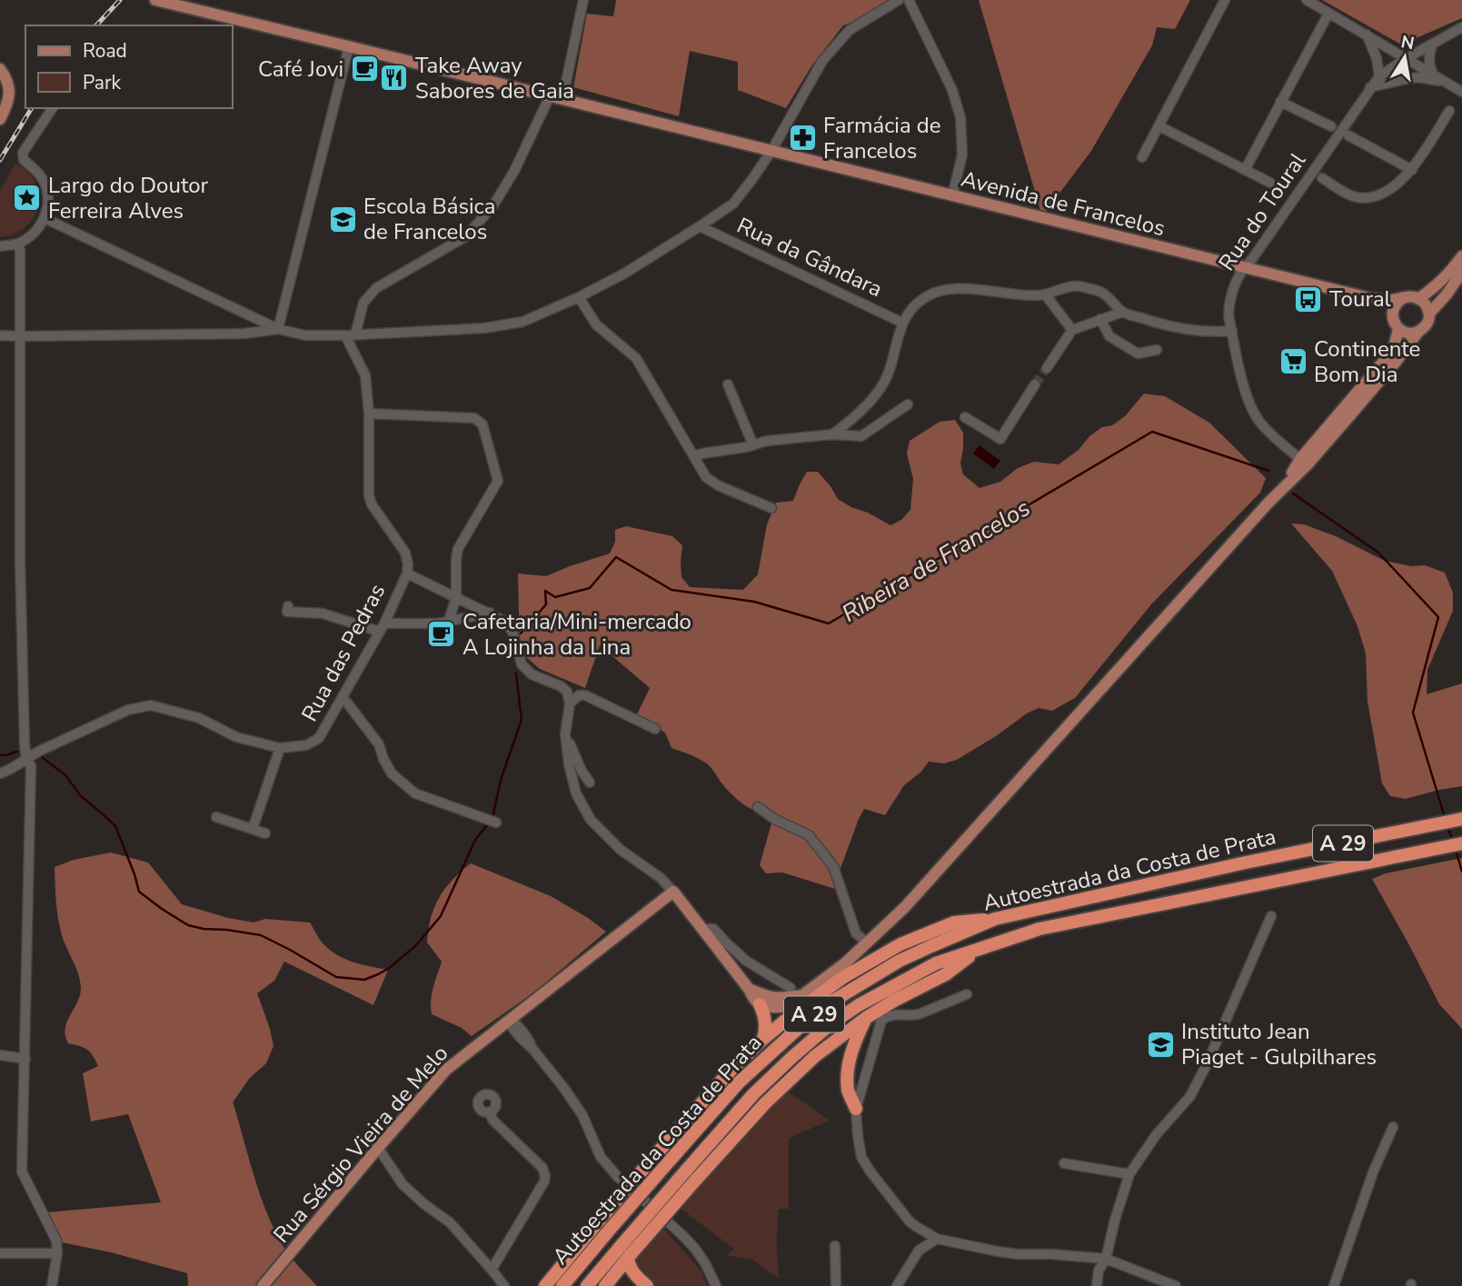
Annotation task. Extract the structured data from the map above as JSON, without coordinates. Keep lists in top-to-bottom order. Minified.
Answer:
{"streets":{"highway":["A 29","Autoestrada da Costa de Prata"],"main road":["Avenida de Francelos","Rua Sérgio Vieira de Melo"],"street":["Rua do Toural","Rua da Gândara","Rua das Pedras"]},"crossings":[["Avenida de Francelos","Rua do Toural"],["A 29","Autoestrada da Costa de Prata"]],"water":["Ribeira de Francelos"],"places":{"cafe":["Café Jovi","Cafetaria/Mini-mercado A Lojinha da Lina"],"restaurant":["Take Away Sabores de Gaia"],"pharmacy":["Farmácia de Francelos"],"place":["Largo do Doutor Ferreira Alves"],"school or university":["Escola Básica de Francelos","Instituto Jean Piaget - Gulpilhares"],"bus stop":["Toural"],"supermarket":["Continente Bom Dia"]},"legend":["Road","Park"],"north":"top"}
